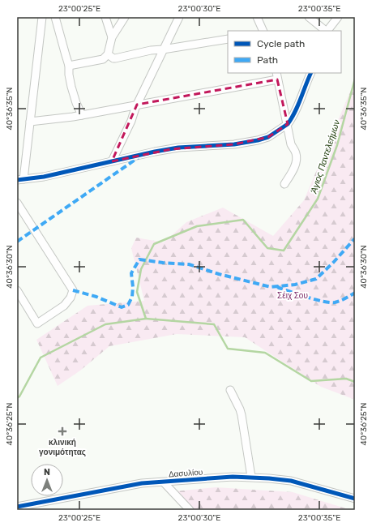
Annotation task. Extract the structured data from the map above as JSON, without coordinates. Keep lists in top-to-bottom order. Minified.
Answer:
{"streets":{"street":["Δασυλίου"]},"water":["Άγιος Παντελεήμων"],"parks":["Σέιχ Σου"],"places":{"health":["κλινική γονιμότητας"]},"legend":["Cycle path","Path"],"north":"top","coordinates":["23°00'25\"E","23°00'30\"E","23°00'35\"E","40°36'35\"N","40°36'30\"N","40°36'25\"N"]}
